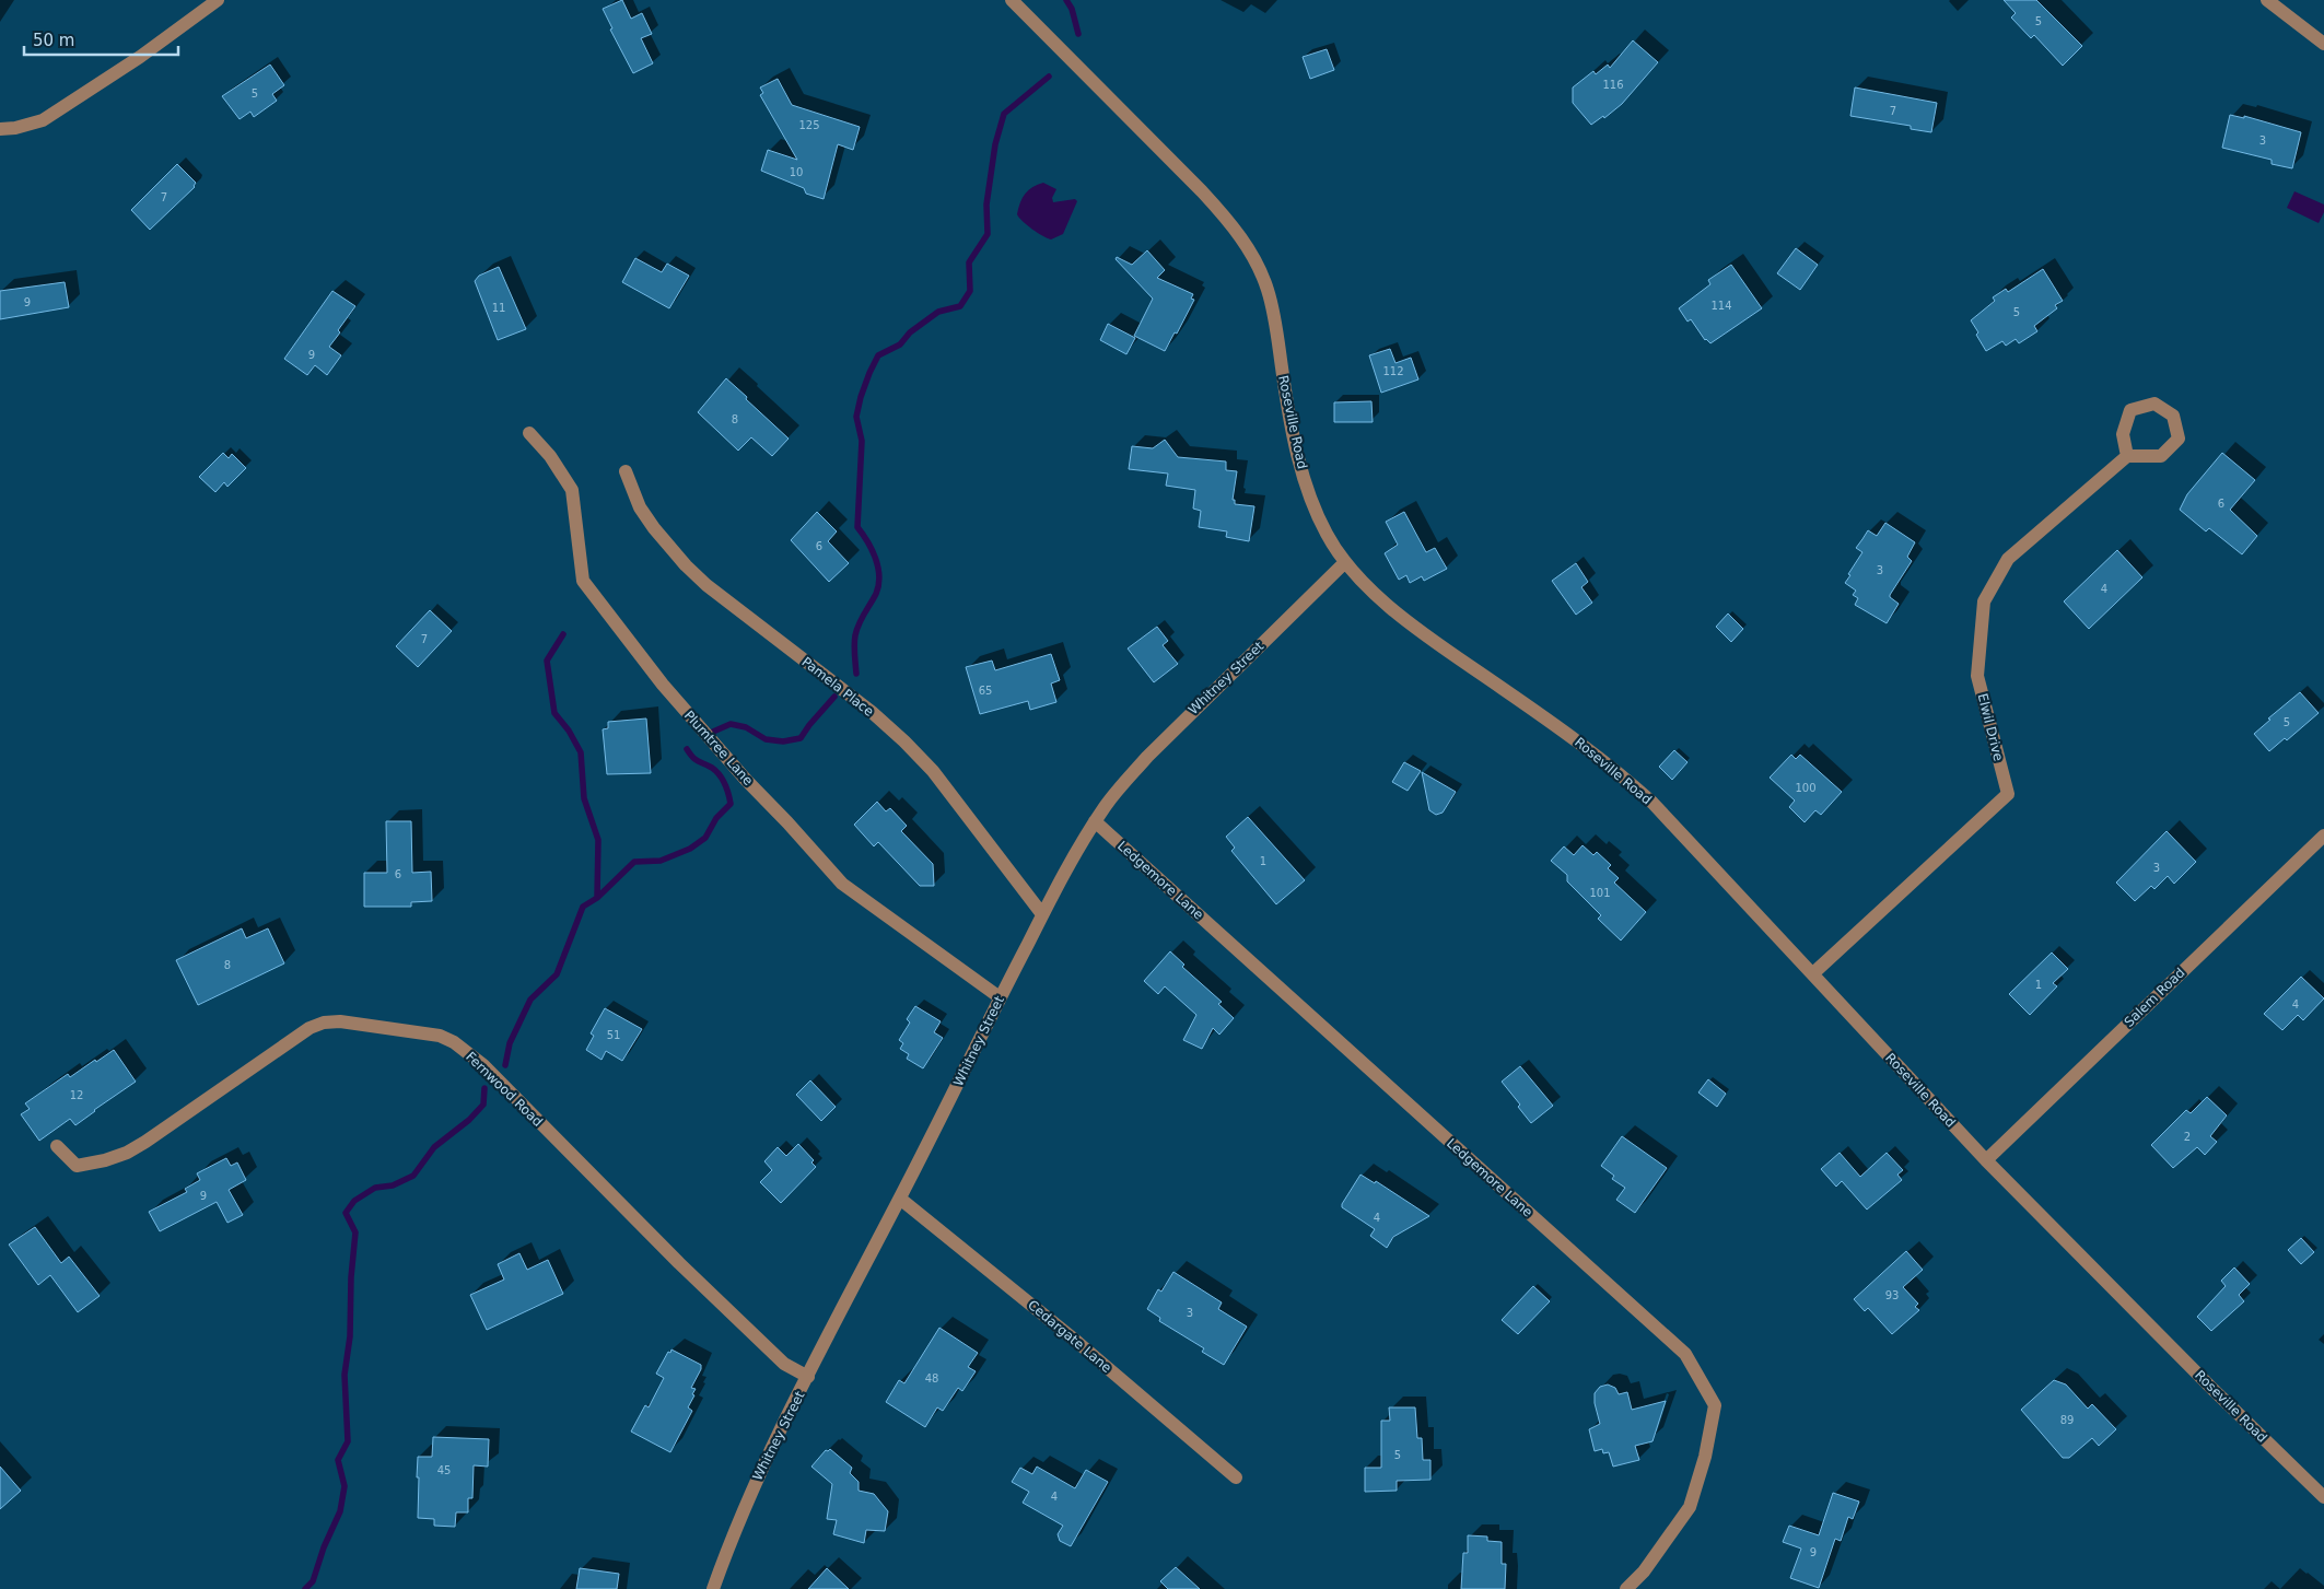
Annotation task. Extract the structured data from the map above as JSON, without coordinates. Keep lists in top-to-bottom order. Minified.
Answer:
{"streets":{"street":["Roseville Road","Whitney Street","Pamela Place","Elwil Drive","Plumtree Lane","Ledgemore Lane","Salem Road","Fernwood Road","Cedargate Lane"]},"crossings":[["Roseville Road","Whitney Street"],["Roseville Road","Elwil Drive"],["Roseville Road","Salem Road"],["Whitney Street","Pamela Place"],["Whitney Street","Plumtree Lane"],["Whitney Street","Ledgemore Lane"],["Whitney Street","Fernwood Road"],["Whitney Street","Cedargate Lane"]],"house_numbers":["5","116","5","7","125","3","10","7","9","114","11","5","9","112","8","6","6","3","4","7","65","5","100","1","3","6","101","8","1","4","51","12","2","9","4","93","3","48","89","5","45","4","9"],"scale_bar":"50 m"}
